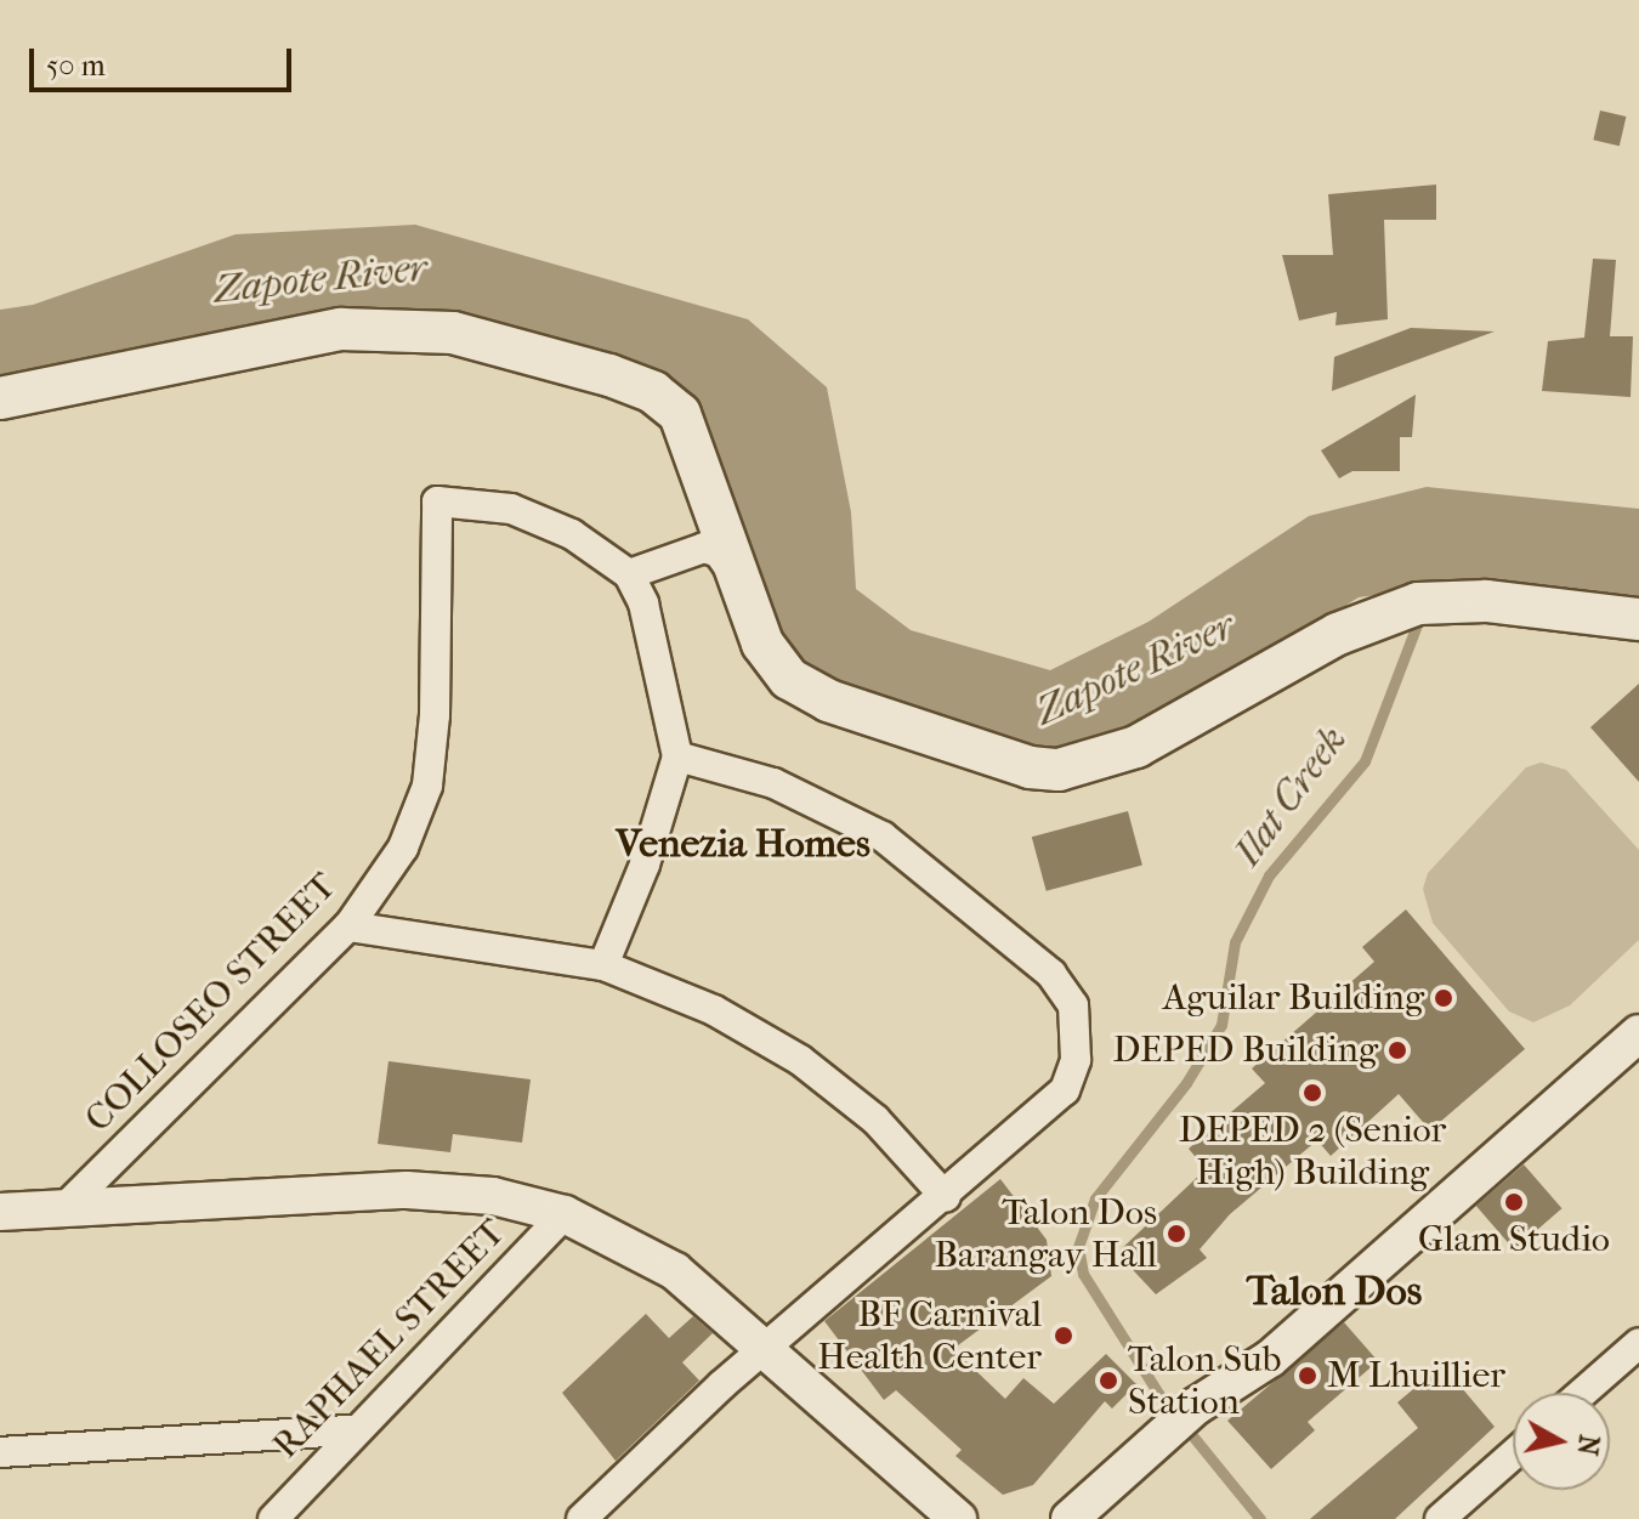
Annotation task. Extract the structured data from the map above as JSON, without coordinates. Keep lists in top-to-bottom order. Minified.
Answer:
{"streets":{"street":["COLLOSEO STREET","RAPHAEL STREET"]},"districts":["Venezia Homes","Talon Dos"],"water":["Zapote River","Ilat Creek"],"places":["Aguilar Building","DEPED Building","DEPED 2 (Senior High) Building","Glam Studio","Talon Dos Barangay Hall","BF Carnival Health Center","M Lhuillier","Talon Sub Station"],"scale_bar":"50 m","north":"right"}
